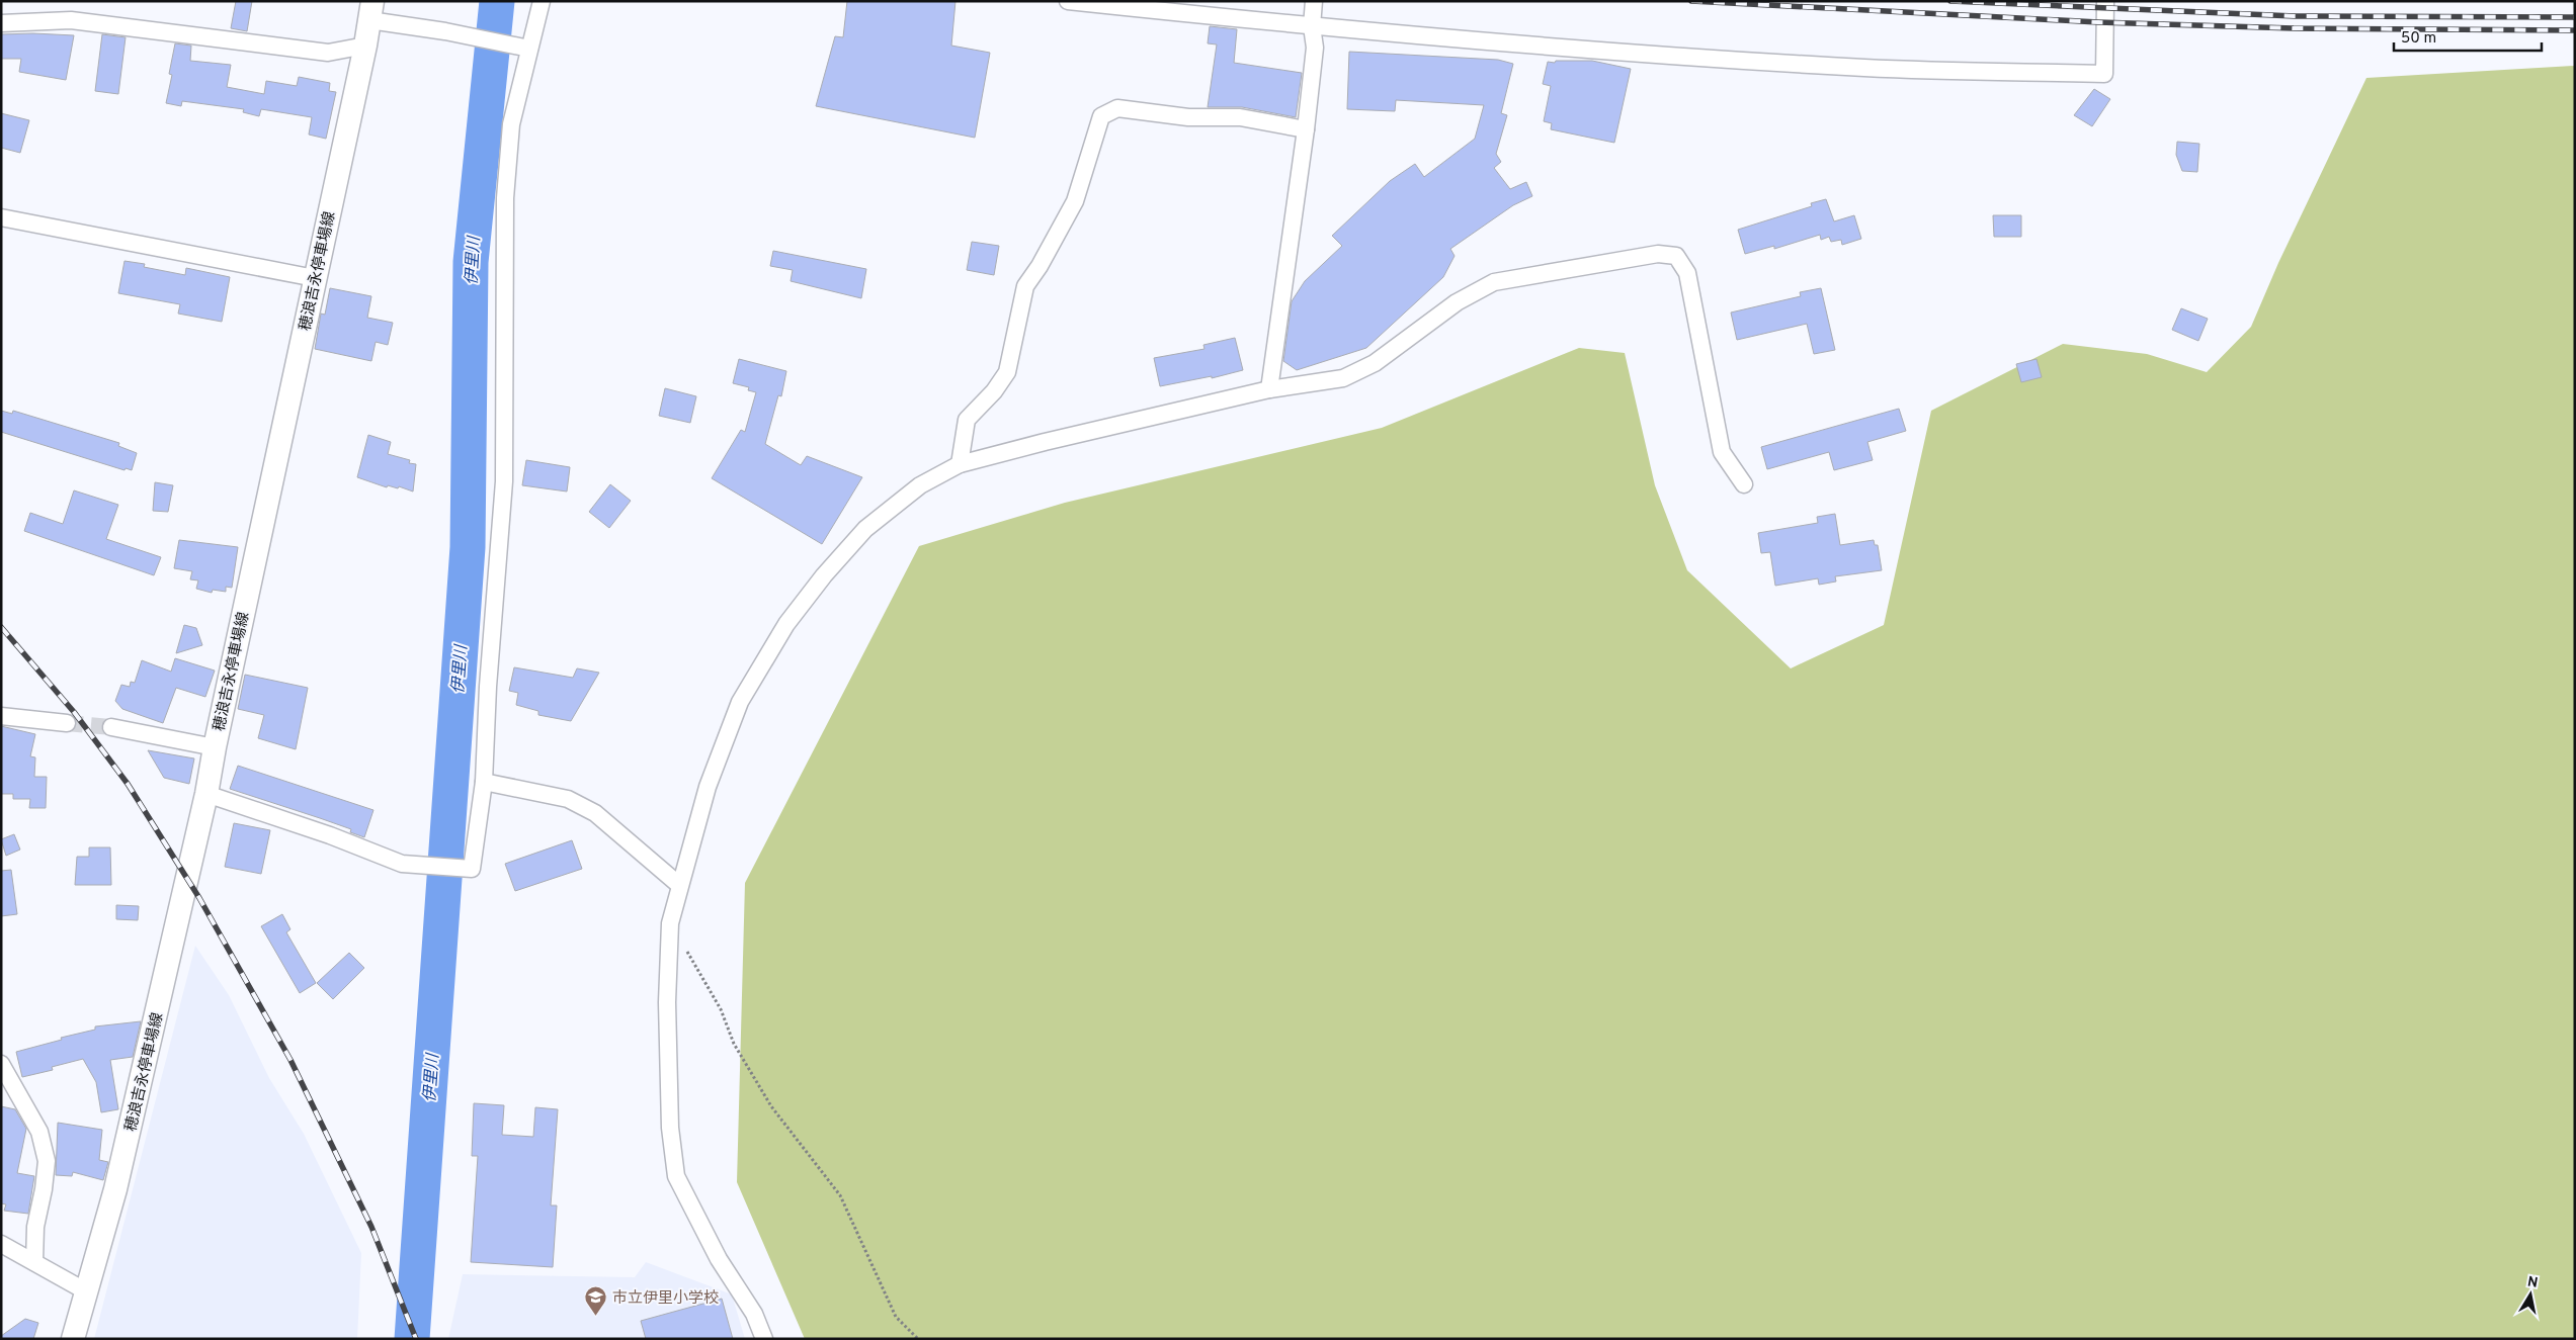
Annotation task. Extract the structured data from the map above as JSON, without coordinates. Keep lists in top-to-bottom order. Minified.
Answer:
{"streets":{"main road":["穂浪吉永停車場線"]},"water":["伊里川"],"places":{"school or university":["市立伊里小学校"]},"scale_bar":"50 m","north":"top"}
